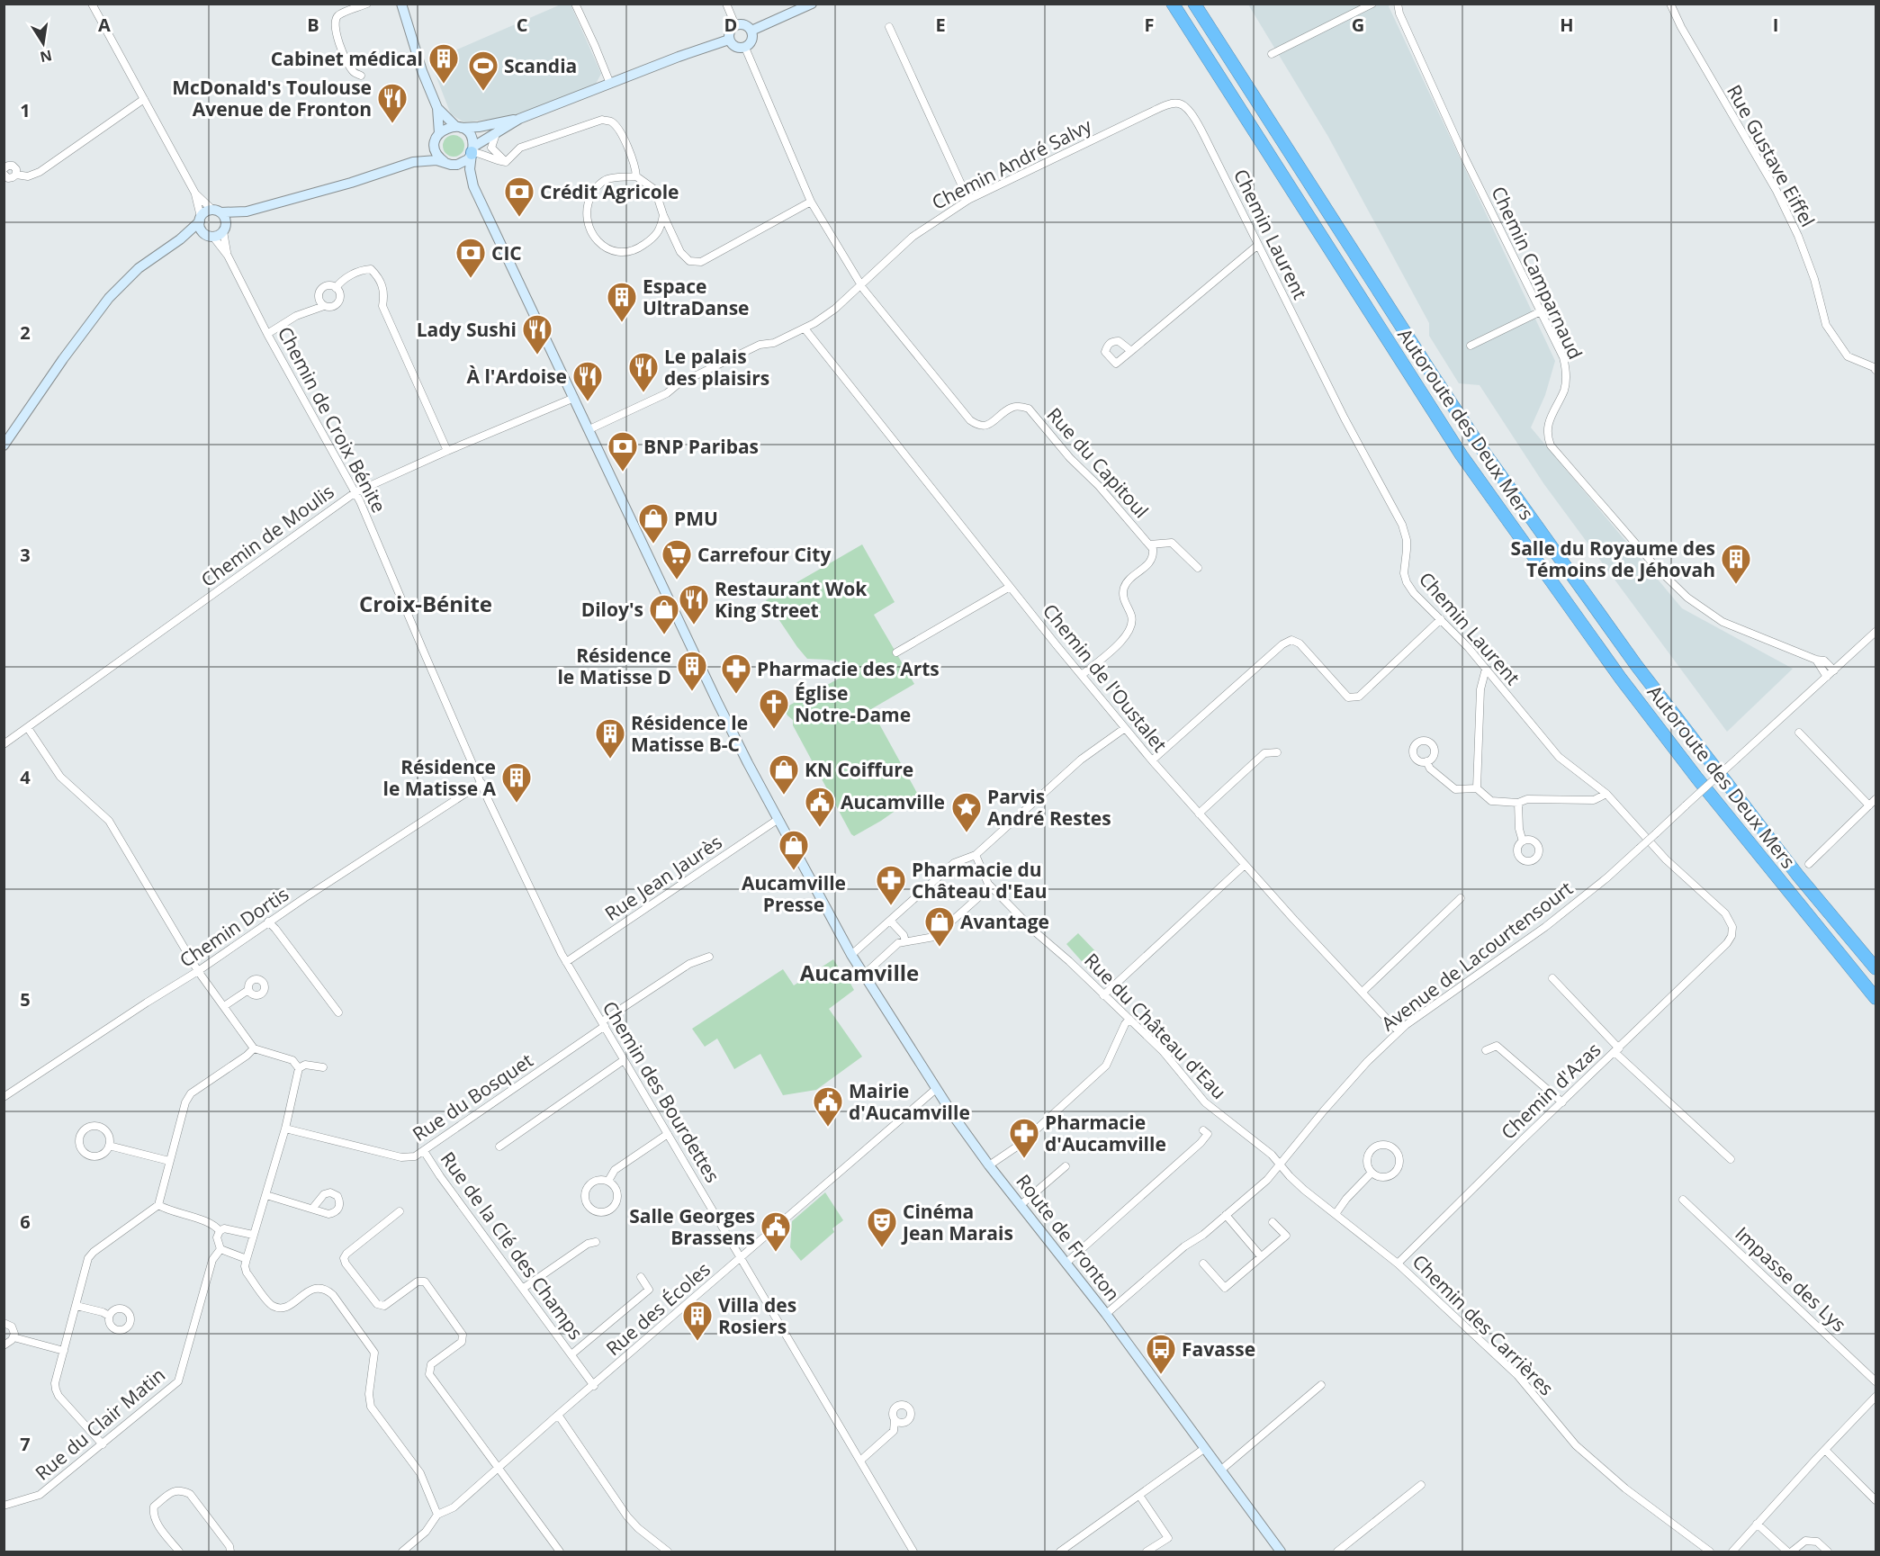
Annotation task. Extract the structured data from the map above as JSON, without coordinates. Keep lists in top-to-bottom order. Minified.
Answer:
{"streets":{"highway":["Autoroute des Deux Mers"],"main road":["Route de Fronton"],"street":["Rue Gustave Eiffel","Chemin André Salvy","Chemin Laurent","Chemin Camparnaud","Chemin de Croix Bénite","Rue du Capitoul","Chemin de Moulis","Chemin de l'Oustalet","Rue Jean Jaurès","Chemin Dortis","Avenue de Lacourtensourt","Rue du Château d'Eau","Chemin d'Azas","Chemin des Bourdettes","Rue du Bosquet","Rue de la Clé des Champs","Impasse des Lys","Rue des Écoles","Chemin des Carrières","Rue du Clair Matin"]},"crossings":[["Chemin André Salvy","Chemin Laurent"],["Chemin André Salvy","Rue du Capitoul"],["Chemin André Salvy","Chemin de l'Oustalet"],["Chemin André Salvy","Route de Fronton"],["Chemin Laurent","Chemin d'Azas"],["Chemin Camparnaud","Avenue de Lacourtensourt"],["Chemin de Croix Bénite","Chemin de Moulis"],["Chemin de Croix Bénite","Chemin Dortis"],["Chemin de Croix Bénite","Chemin des Bourdettes"],["Rue du Capitoul","Chemin de l'Oustalet"],["Chemin de Moulis","Route de Fronton"],["Chemin de l'Oustalet","Avenue de Lacourtensourt"],["Rue Jean Jaurès","Chemin des Bourdettes"],["Rue Jean Jaurès","Route de Fronton"],["Avenue de Lacourtensourt","Rue du Château d'Eau"],["Avenue de Lacourtensourt","Route de Fronton"],["Avenue de Lacourtensourt","Chemin des Carrières"],["Rue du Château d'Eau","Chemin des Carrières"],["Chemin d'Azas","Chemin des Carrières"],["Chemin des Bourdettes","Rue du Bosquet"],["Chemin des Bourdettes","Rue des Écoles"],["Rue du Bosquet","Rue de la Clé des Champs"],["Route de Fronton","Rue des Écoles"],["Rue de la Clé des Champs","Rue des Écoles"]],"districts":["Croix-Bénite","Aucamville"],"places":{"building":["Cabinet médical","Espace UltraDanse","Salle du Royaume des Témoins de Jéhovah","Résidence le Matisse D","Résidence le Matisse B-C","Résidence le Matisse A","Villa des Rosiers"],"sports":["Scandia"],"restaurant":["McDonald's Toulouse Avenue de Fronton","Lady Sushi","Le palais des plaisirs","À l'Ardoise","Restaurant Wok King Street"],"bank":["Crédit Agricole","CIC","BNP Paribas"],"shop":["PMU","Diloy's","KN Coiffure","Aucamville Presse","Avantage"],"supermarket":["Carrefour City"],"pharmacy":["Pharmacie des Arts","Pharmacie du Château d'Eau","Pharmacie d'Aucamville"],"church":["Église Notre-Dame"],"public building":["Aucamville","Mairie d'Aucamville","Salle Georges Brassens"],"place":["Parvis André Restes"],"theatre":["Cinéma Jean Marais"],"bus stop":["Favasse"]},"north":"bottom","grid":{"columns":["A","B","C","D","E","F","G","H","I"],"rows":["1","2","3","4","5","6","7"]}}
